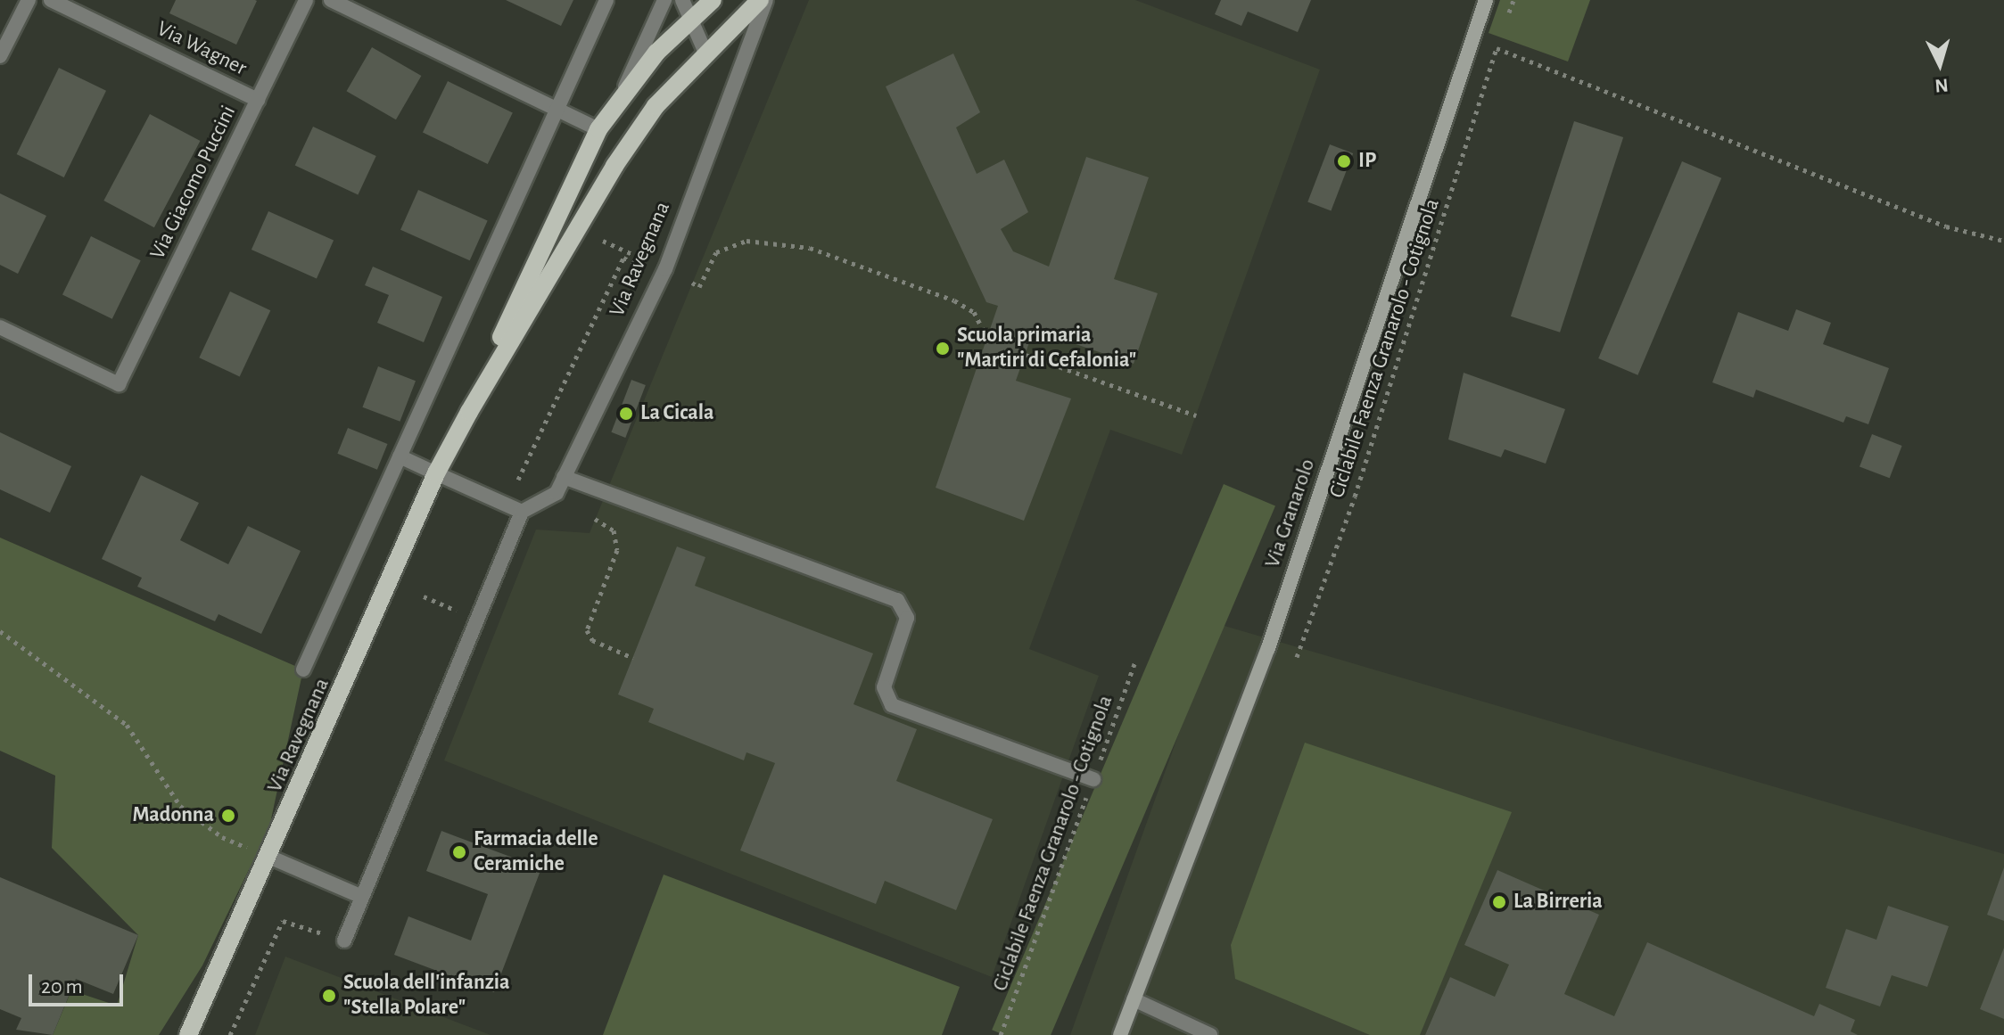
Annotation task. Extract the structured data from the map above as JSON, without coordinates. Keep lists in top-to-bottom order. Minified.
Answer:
{"streets":{"main road":["Via Ravegnana","Via Granarolo"],"street":["Via Wagner","Via Giacomo Puccini"],"path":["Ciclabile Faenza Granarolo - Cotignola"]},"crossings":[["Via Wagner","Via Giacomo Puccini"]],"places":["IP","Scuola primaria \"Martiri di Cefalonia\"","La Cicala","Madonna","Farmacia delle Ceramiche","La Birreria","Scuola dell'infanzia \"Stella Polare\""],"scale_bar":"20 m","north":"bottom"}
